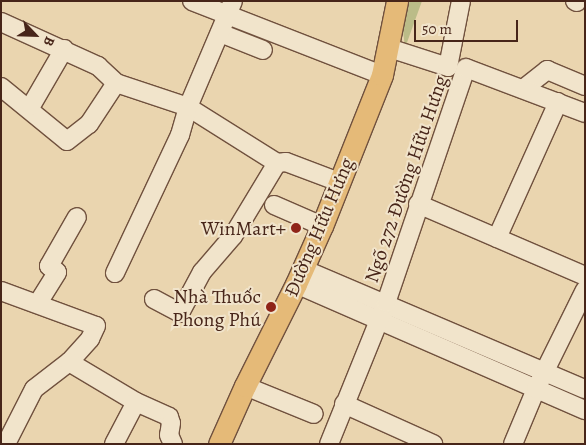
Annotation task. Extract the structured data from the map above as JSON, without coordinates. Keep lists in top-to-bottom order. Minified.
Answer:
{"streets":{"main road":["Đường Hữu Hưng"],"street":["Ngõ 272 Đường Hữu Hưng"]},"crossings":[["Ngõ 272 Đường Hữu Hưng","Đường Hữu Hưng"]],"places":["WinMart+","Nhà Thuốc Phong Phú"],"scale_bar":"50 m","north":"bottom right"}
